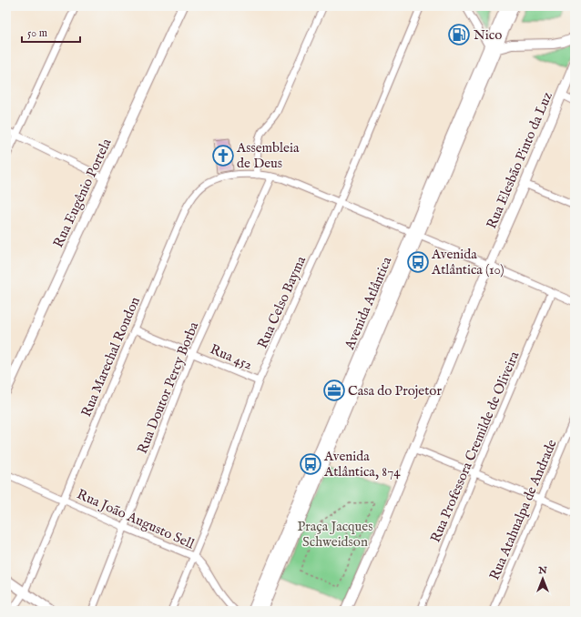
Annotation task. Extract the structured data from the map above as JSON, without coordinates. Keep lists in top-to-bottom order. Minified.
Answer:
{"streets":{"main road":["Avenida Atlântica"],"street":["Rua Elesbão Pinto da Luz","Rua Eugênio Portela","Rua Celso Bayma","Rua Marechal Rondon","Rua 452","Rua Doutor Percy Borba","Rua Professora Cremilde de Oliveira","Rua Atahualpa de Andrade","Rua João Augusto Sell"]},"crossings":[["Rua Elesbão Pinto da Luz","Rua Marechal Rondon"],["Rua Celso Bayma","Rua Marechal Rondon"],["Rua Celso Bayma","Rua 452"],["Rua Celso Bayma","Rua João Augusto Sell"],["Avenida Atlântica","Rua Marechal Rondon"],["Rua Marechal Rondon","Rua 452"],["Rua Marechal Rondon","Rua Doutor Percy Borba"],["Rua Marechal Rondon","Rua Professora Cremilde de Oliveira"],["Rua Marechal Rondon","Rua João Augusto Sell"],["Rua 452","Rua Doutor Percy Borba"],["Rua Doutor Percy Borba","Rua João Augusto Sell"]],"parks":["Praça Jacques Schweidson"],"places":{"fuel station":["Nico"],"church":["Assembleia de Deus"],"bus stop":["Avenida Atlântica (10)","Avenida Atlântica, 874"],"office":["Casa do Projetor"]},"scale_bar":"50 m","north":"top"}
